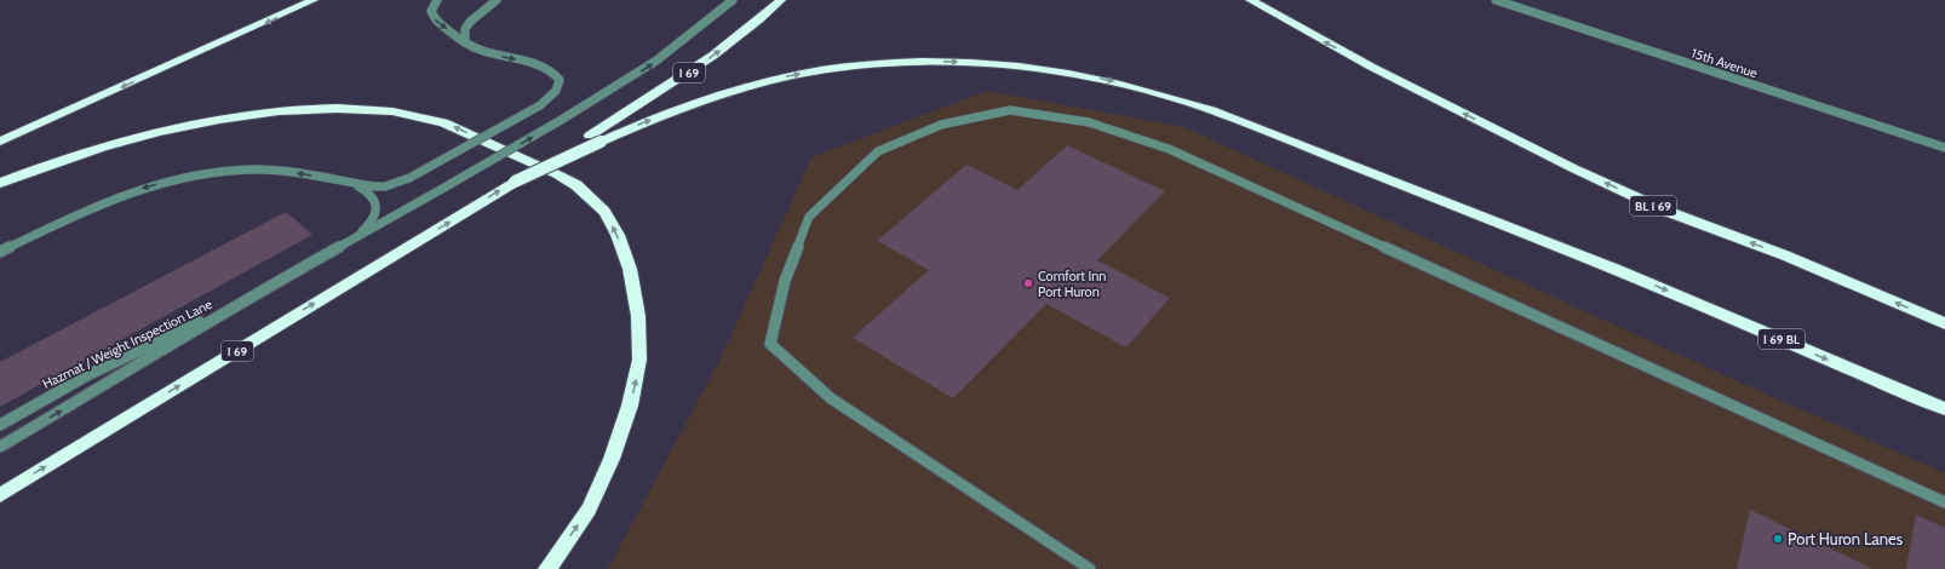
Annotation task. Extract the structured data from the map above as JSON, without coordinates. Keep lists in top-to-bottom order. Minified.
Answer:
{"streets":{"highway":["I 69","BL I 69","I 69 BL"],"street":["15th Avenue","Hazmat / Weight Inspection Lane"]},"crossings":[["I 69","I 69 BL"]],"places":["Comfort Inn Port Huron","Port Huron Lanes"]}
